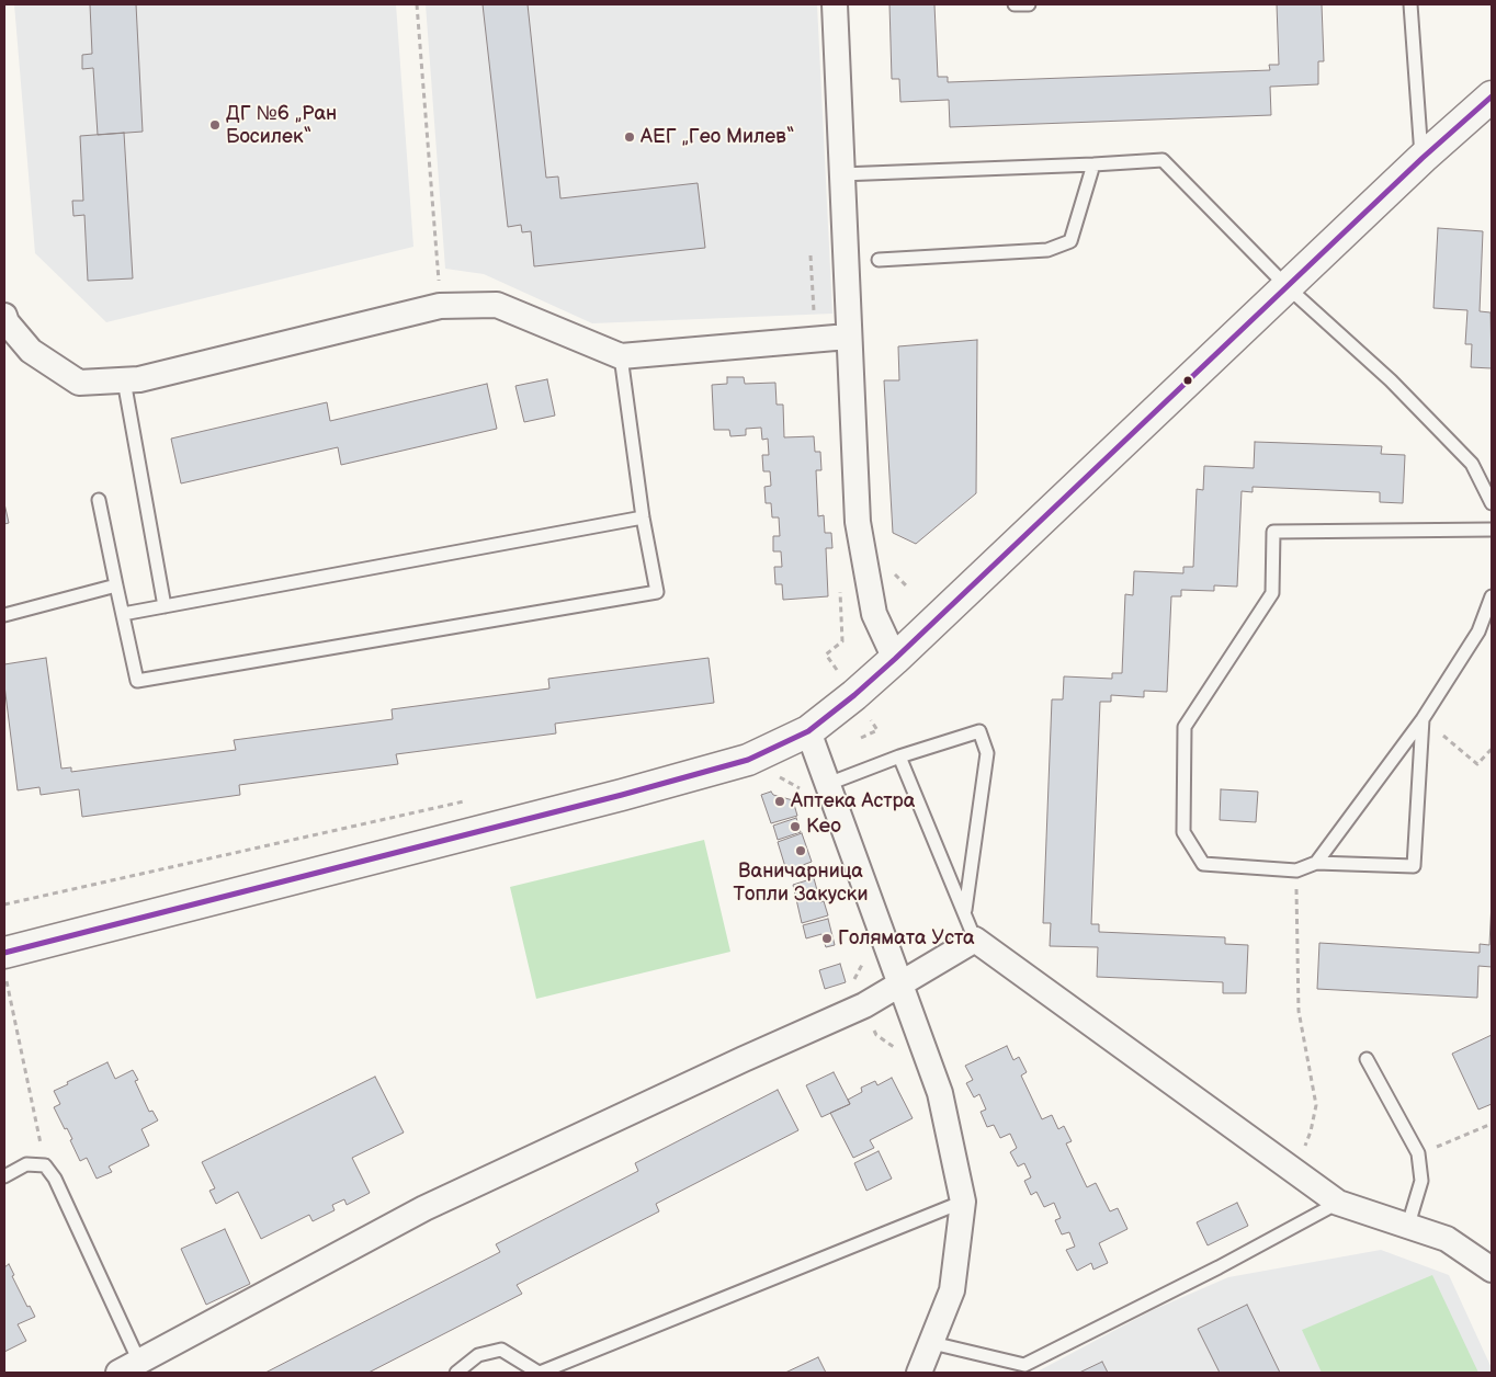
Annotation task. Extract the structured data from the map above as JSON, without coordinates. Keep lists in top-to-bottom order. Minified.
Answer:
{"places":["ДГ №6 „Ран Босилек“","АЕГ „Гео Милев“","Аптека Астра","Keo","Ваничарница Топли Закуски","Голямата Уста"]}
